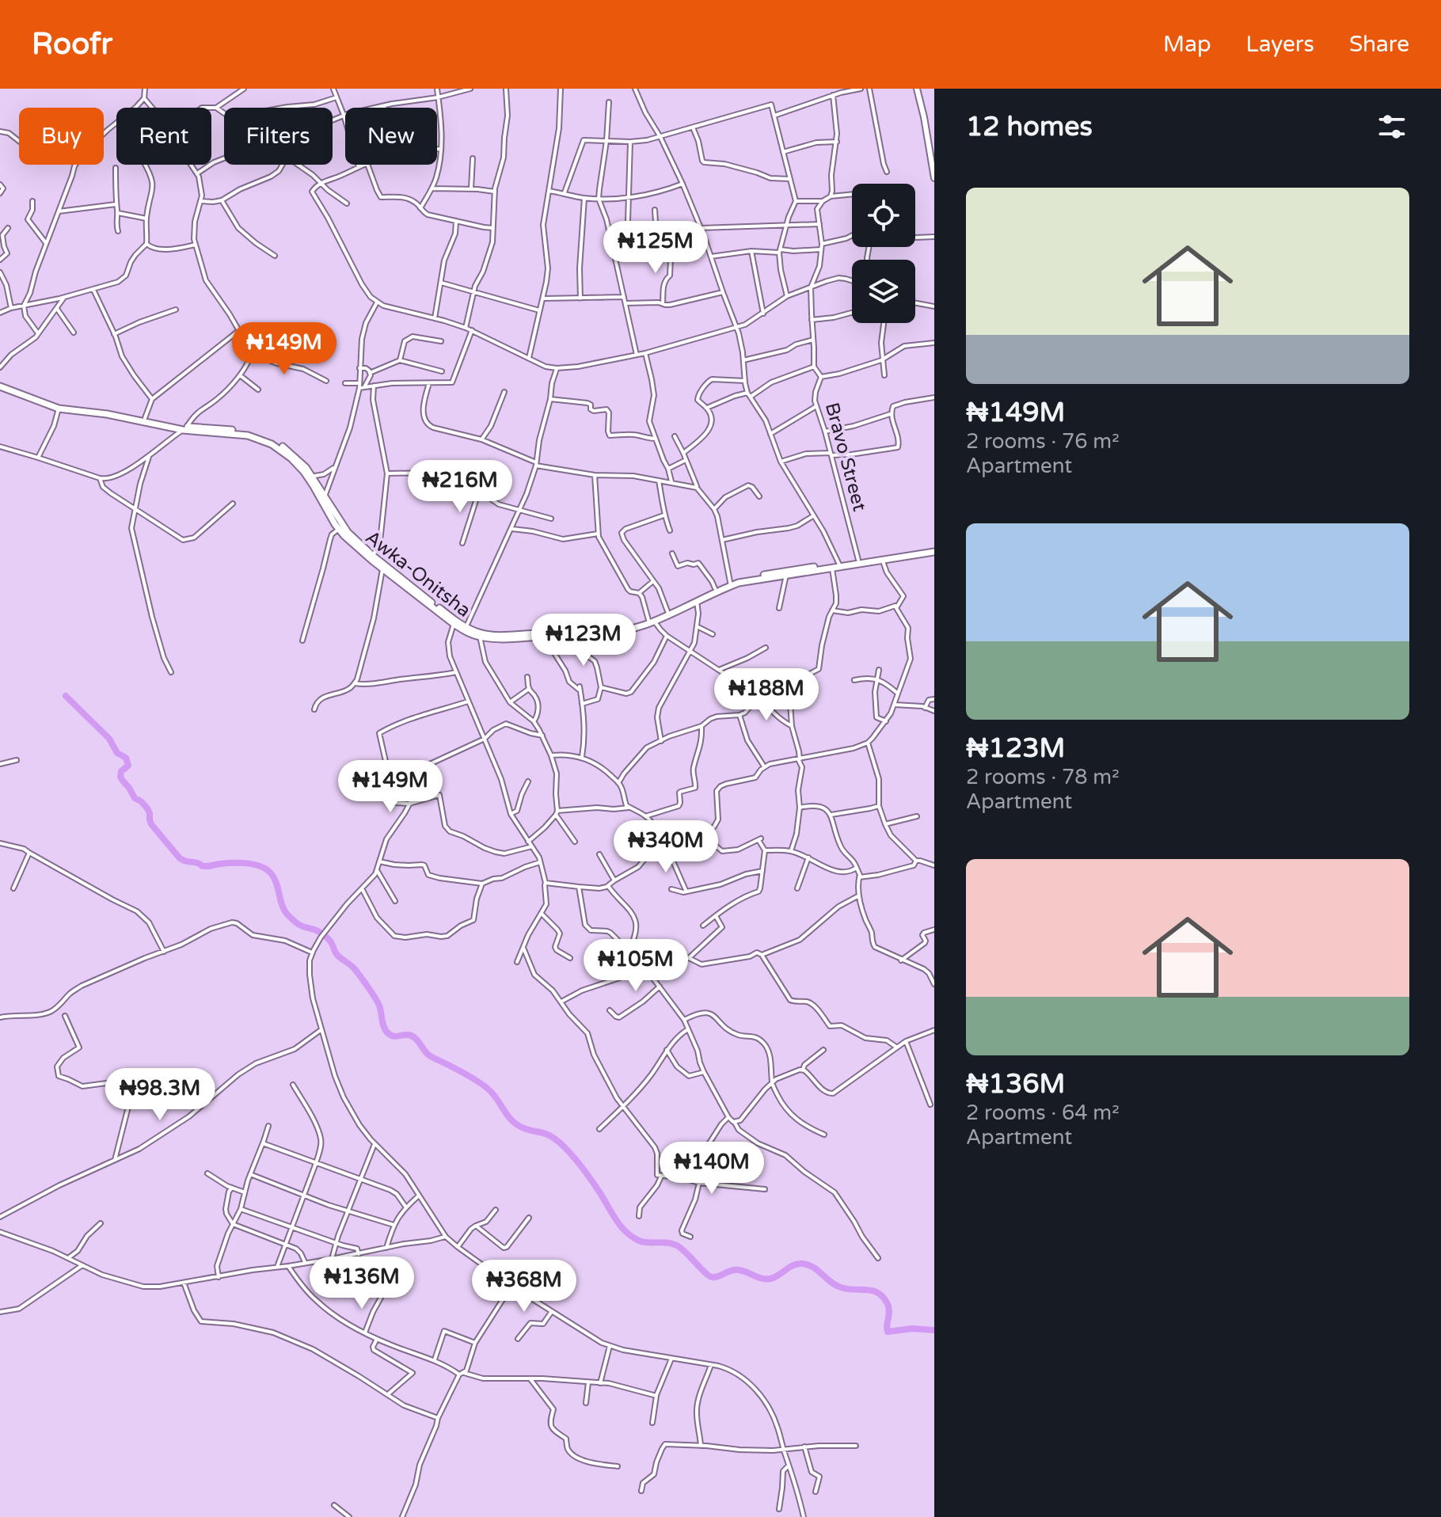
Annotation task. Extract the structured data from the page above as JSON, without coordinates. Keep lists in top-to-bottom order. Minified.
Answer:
{"streets":{"main road":["Awka-Onitsha"],"street":["Bravo Street"]},"crossings":[["Bravo Street","Awka-Onitsha"]],"page":{"header":"Roofr","nav":["Map","Layers","Share"],"heading":"12 homes","chip":["Buy","Rent","Filters","New"],"list":[{"name":"₦149M","note":"2 rooms · 76 m² · Apartment"},{"name":"₦123M","note":"2 rooms · 78 m² · Apartment"},{"name":"₦136M","note":"2 rooms · 64 m² · Apartment"}],"price":["₦125M","₦149M","₦216M","₦123M","₦188M","₦149M","₦340M","₦105M","₦98.3M","₦140M","₦136M","₦368M"]}}
